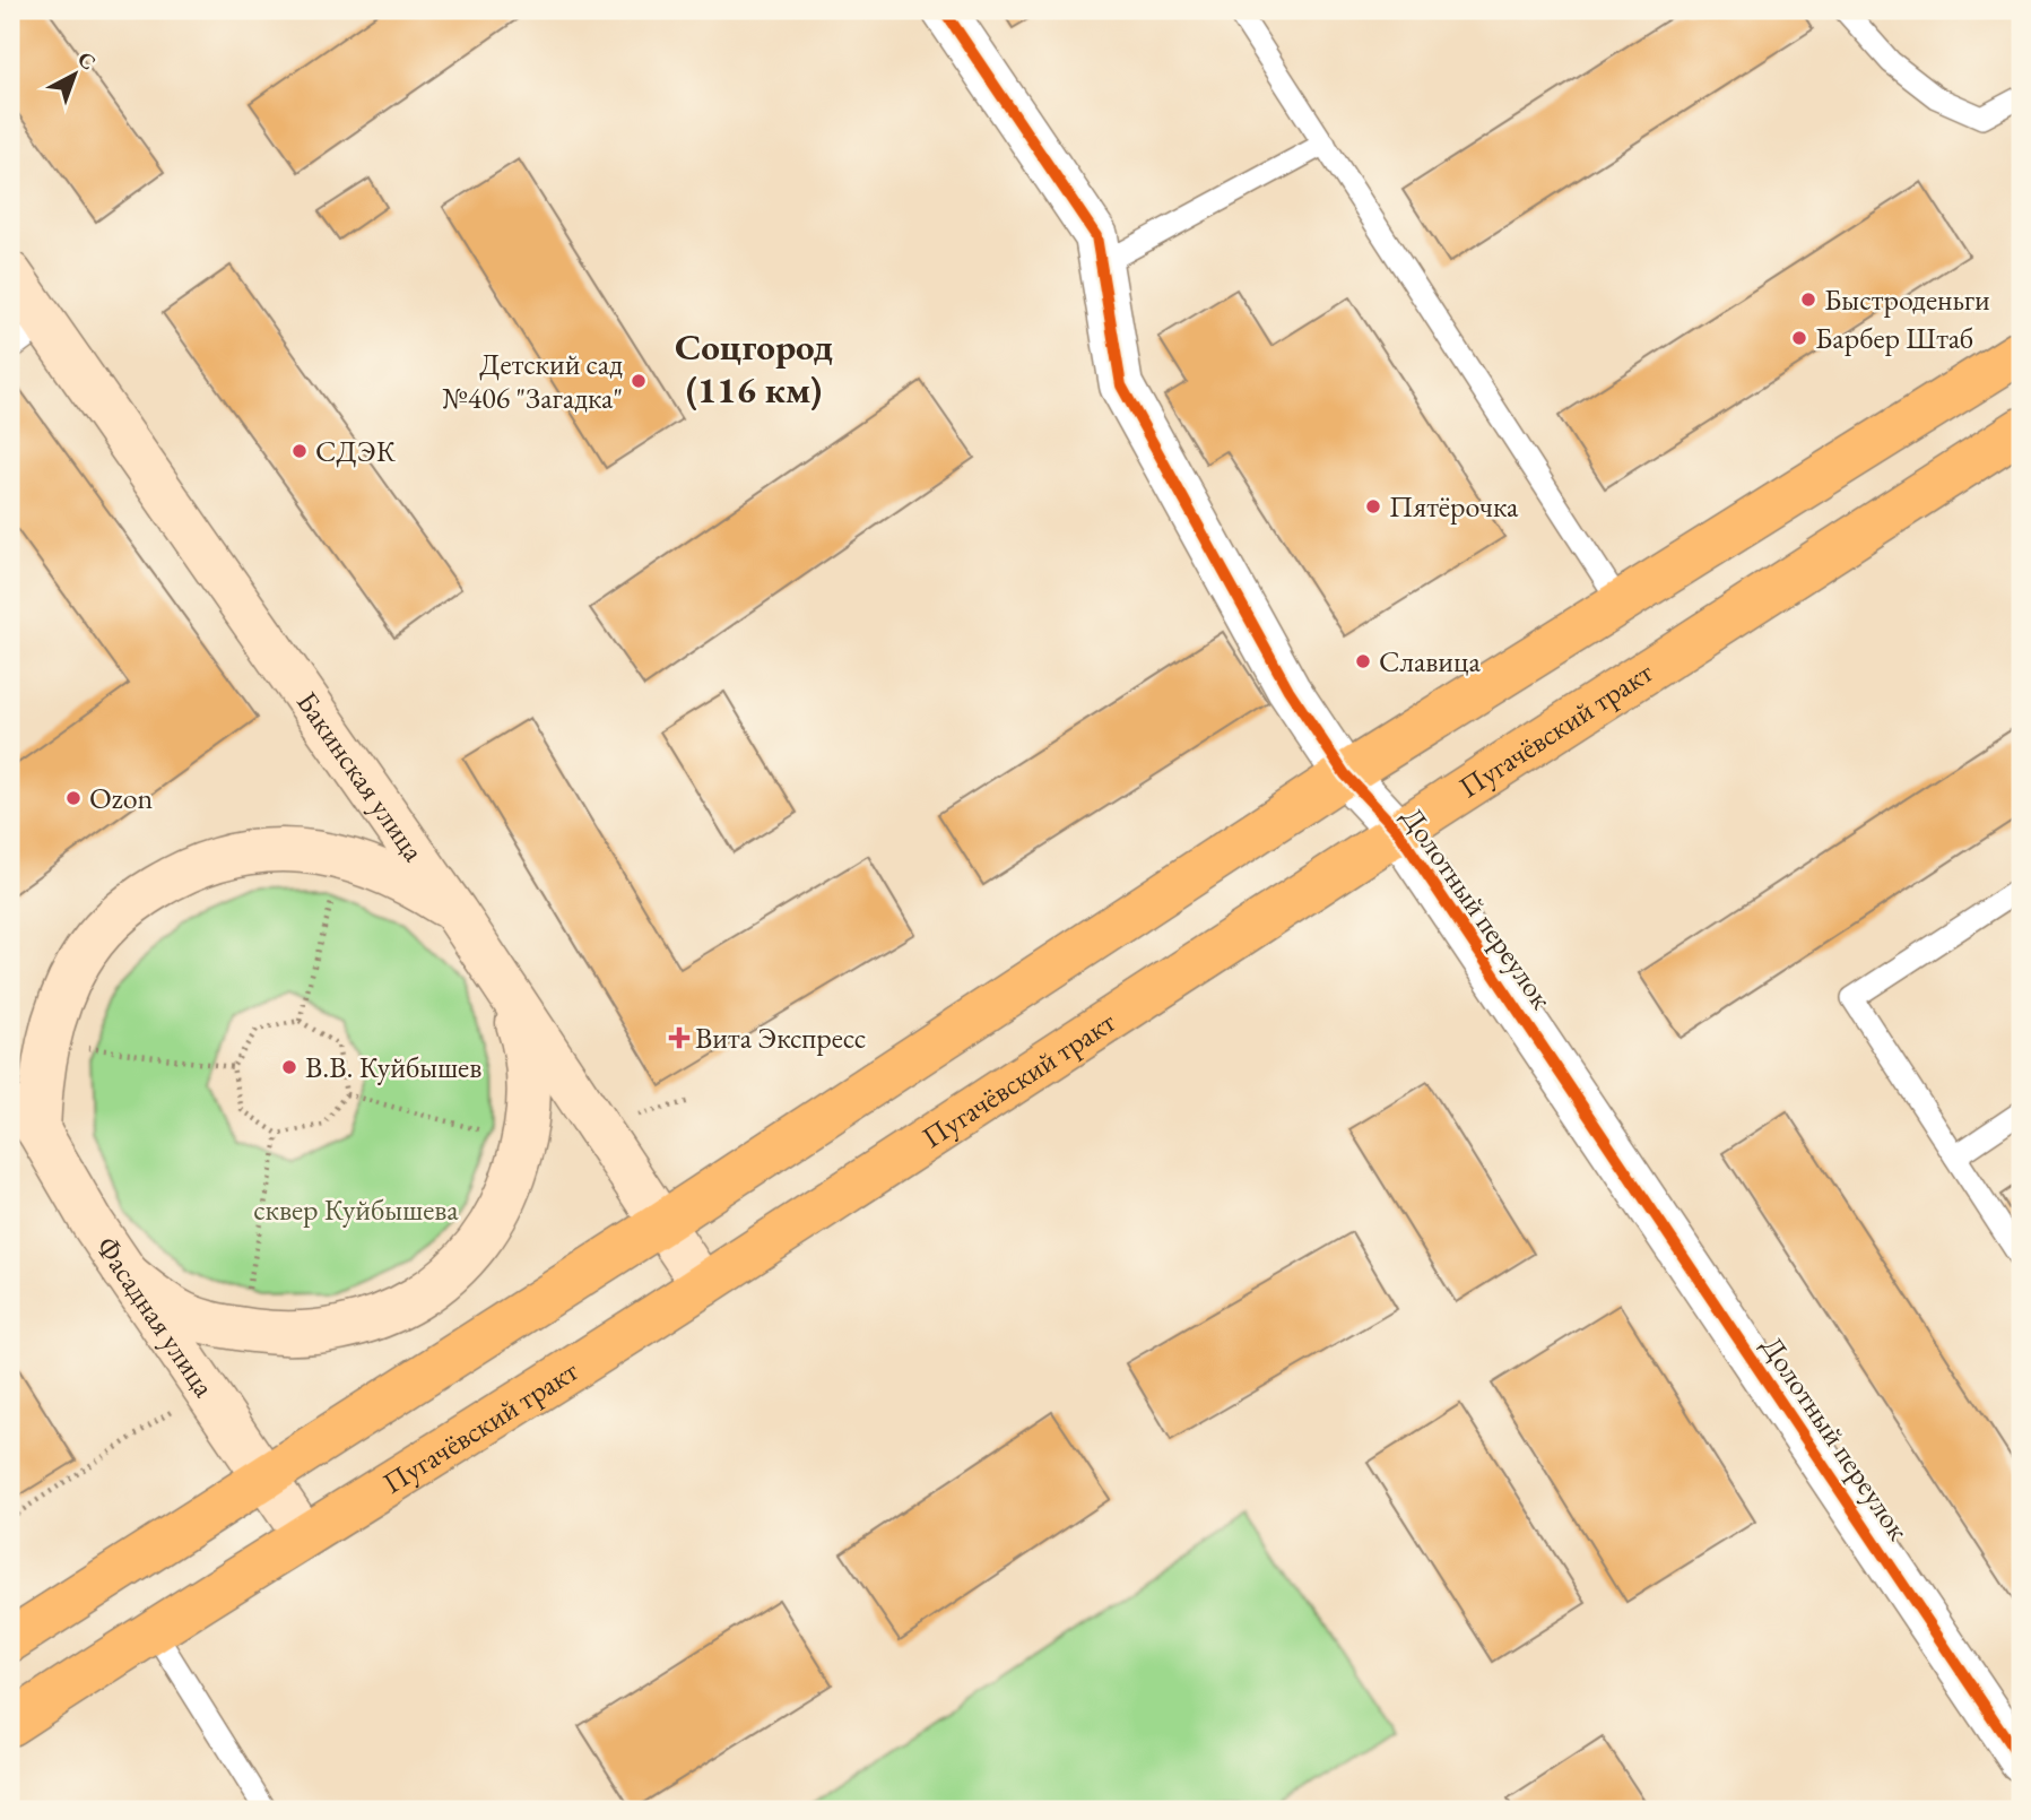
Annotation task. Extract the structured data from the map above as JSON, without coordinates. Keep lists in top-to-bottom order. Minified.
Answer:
{"streets":{"main road":["Пугачёвский тракт","Бакинская улица","Фасадная улица"],"street":["Долотный переулок"]},"crossings":[["Пугачёвский тракт","Бакинская улица"],["Пугачёвский тракт","Долотный переулок"],["Пугачёвский тракт","Фасадная улица"]],"districts":["Соцгород (116 км)"],"parks":["сквер Куйбышева"],"places":{"other":["Быстроденьги","Барбер Штаб","Детский сад №406 \"Загадка\"","СДЭК","Пятёрочка","Славица","Ozon","В.В. Куйбышев"],"health":["Вита Экспресс"]},"north":"top right"}
